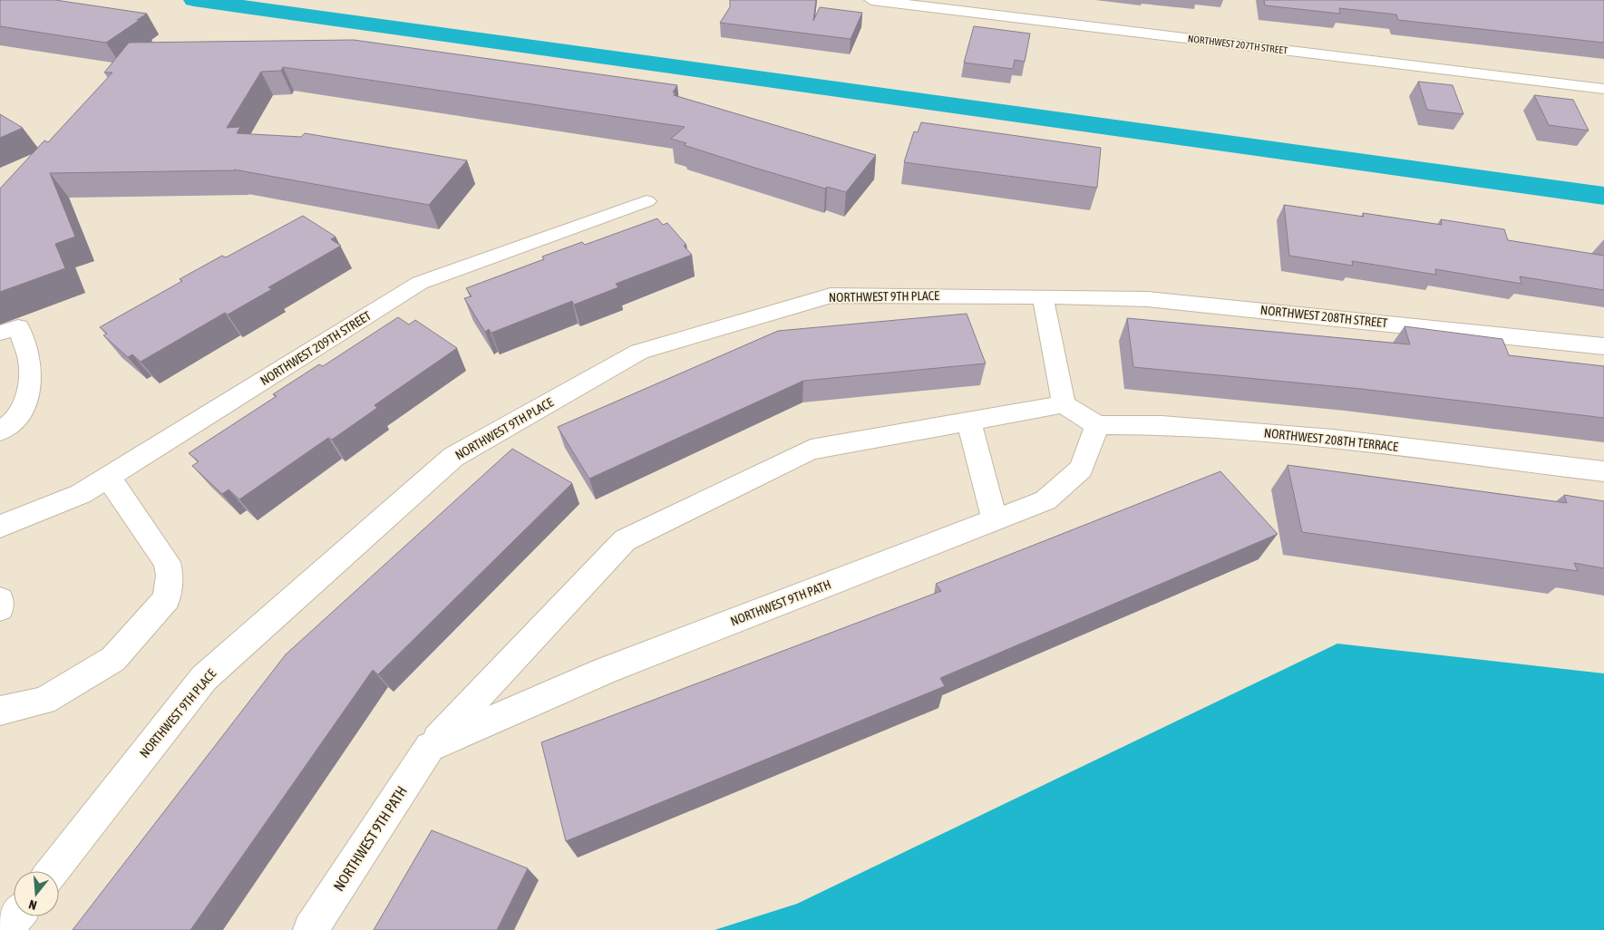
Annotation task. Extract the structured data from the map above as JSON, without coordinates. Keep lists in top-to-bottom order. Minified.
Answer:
{"streets":{"street":["NORTHWEST 207TH STREET","NORTHWEST 9TH PLACE","NORTHWEST 208TH STREET","NORTHWEST 209TH STREET","NORTHWEST 208TH TERRACE","NORTHWEST 9TH PATH"]},"crossings":[["NORTHWEST 9TH PLACE","NORTHWEST 208TH STREET"],["NORTHWEST 208TH TERRACE","NORTHWEST 9TH PATH"]],"north":"bottom"}
